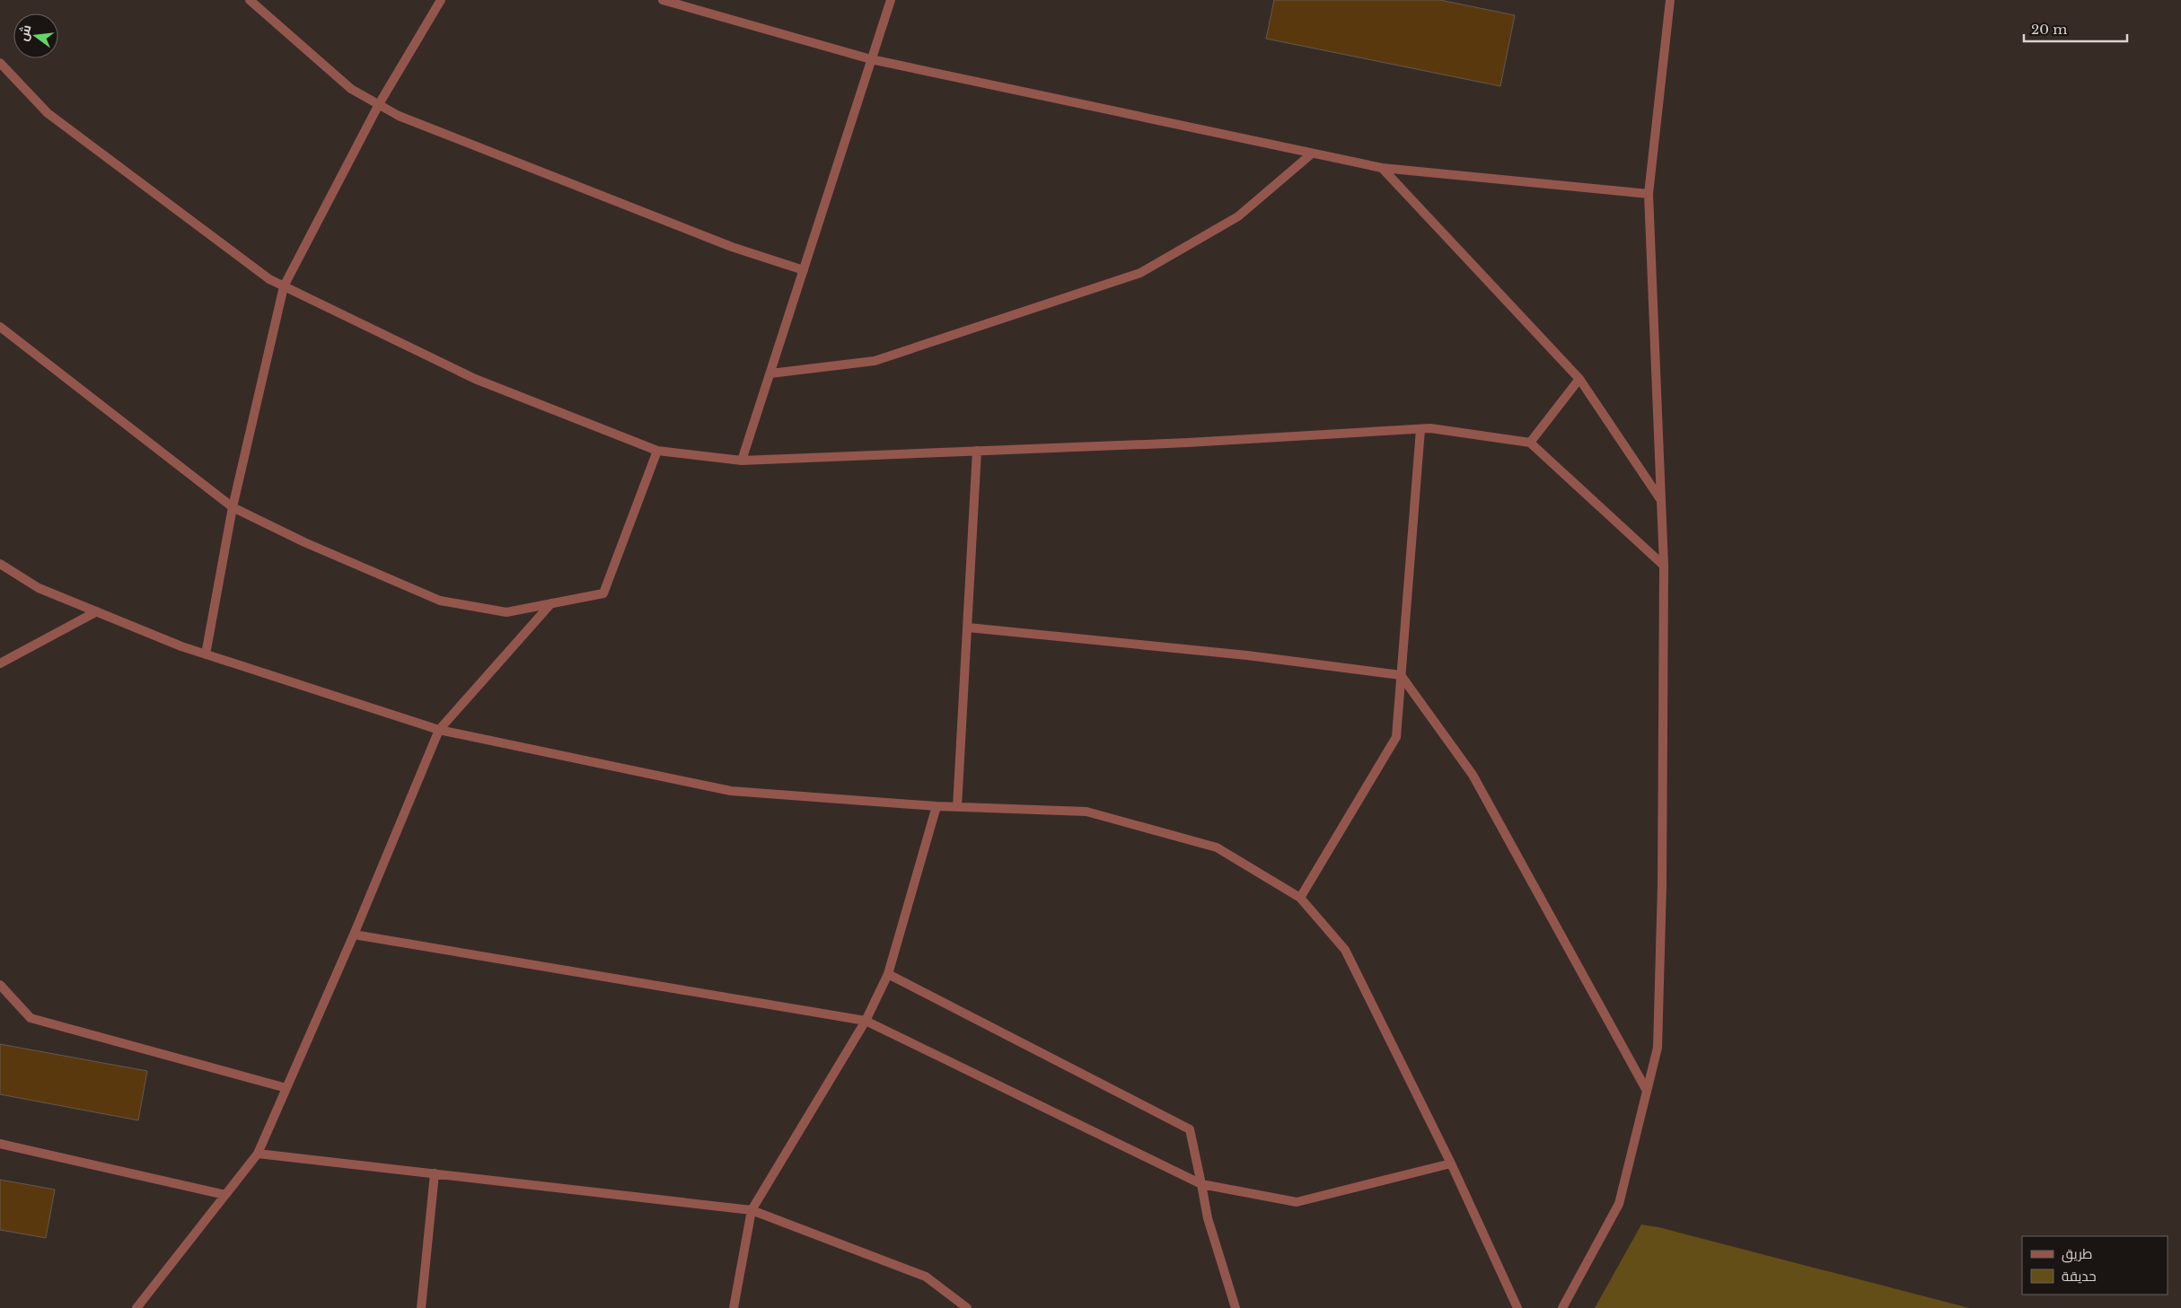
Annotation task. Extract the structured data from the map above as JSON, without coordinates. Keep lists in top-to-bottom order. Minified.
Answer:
{"legend":["طريق","حديقة"],"scale_bar":"20 m","north":"left"}
